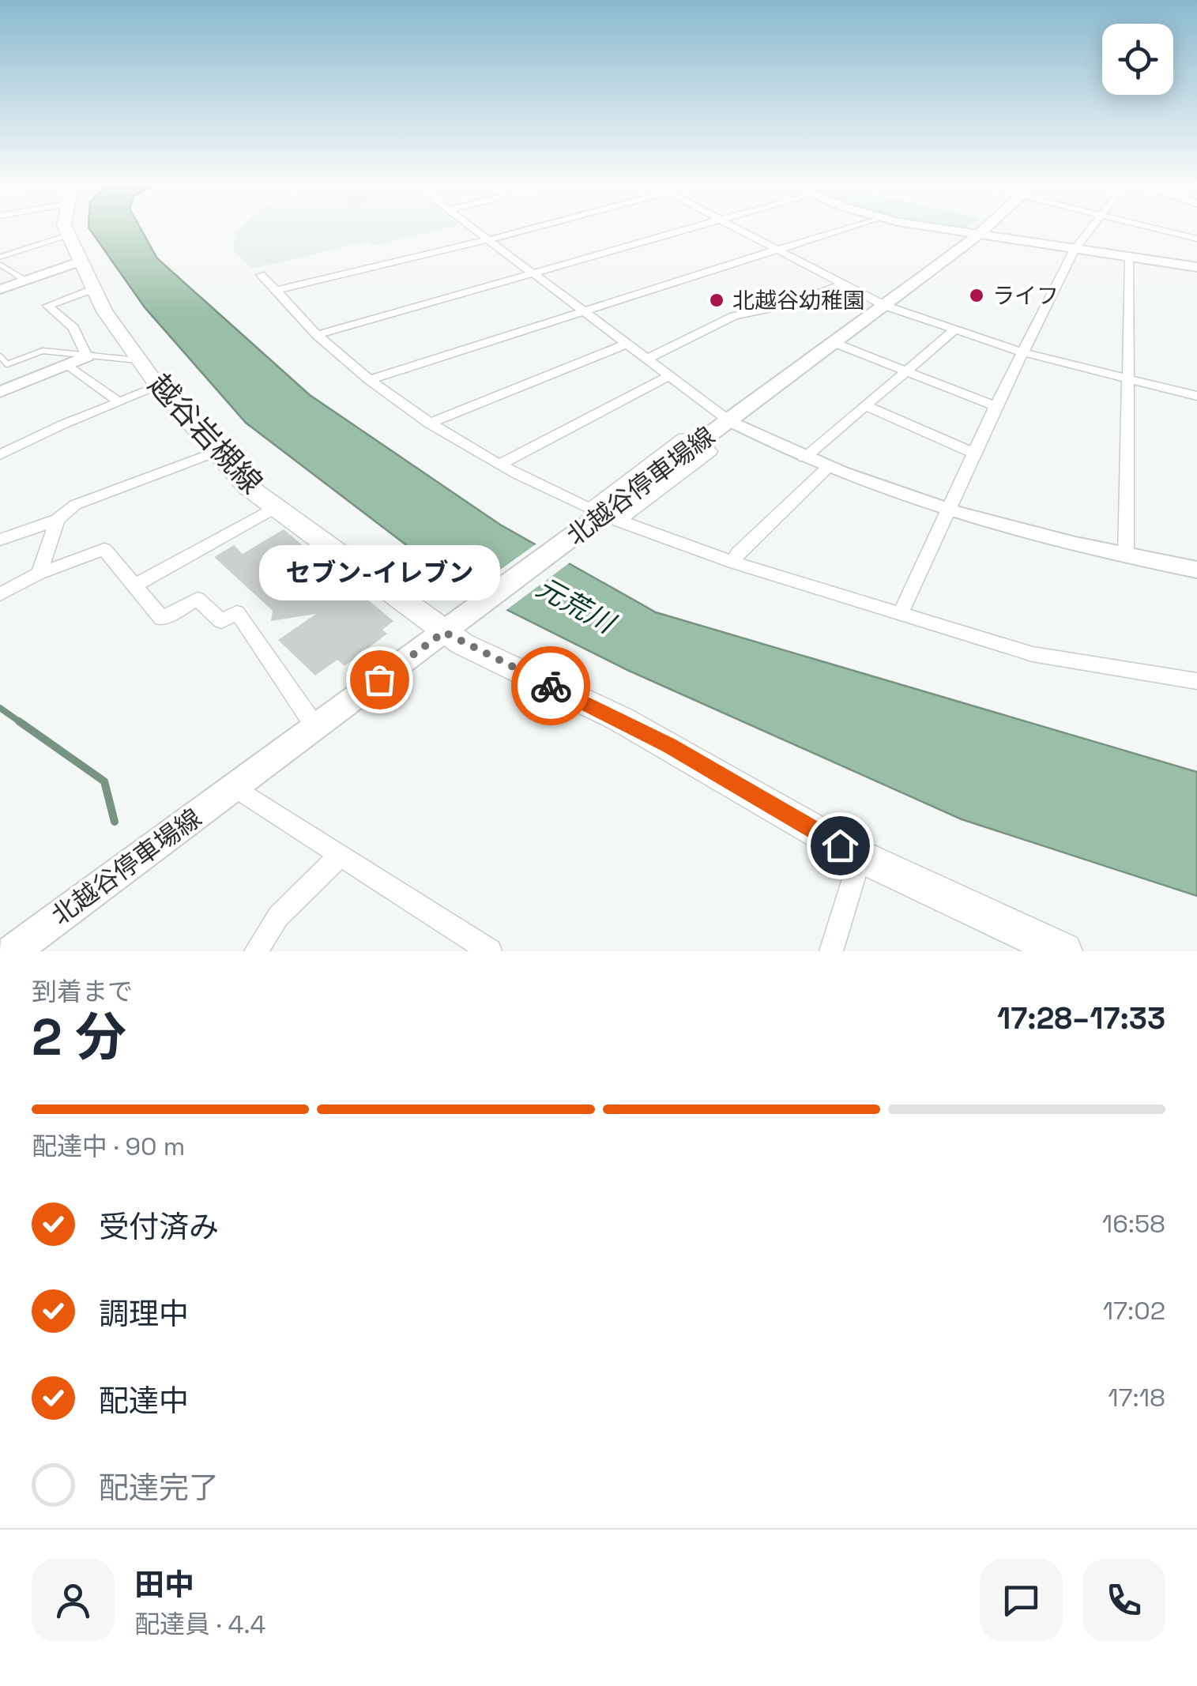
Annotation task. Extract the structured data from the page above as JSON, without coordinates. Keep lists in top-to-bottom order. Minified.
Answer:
{"streets":{"main road":["越谷岩槻線","北越谷停車場線"]},"crossings":[["越谷岩槻線","北越谷停車場線"]],"water":["元荒川"],"places":["ライフ","北越谷幼稚園","セブン-イレブン"],"page":{"bubble":"セブン-イレブン","heading":["2 分","到着まで","17:28–17:33"],"panel":["田中","配達員 · 4.4"],"bar":"配達中 · 90 m","list":[["受付済み","16:58"],["調理中","17:02"],["配達中","17:18"],"配達完了"]}}
